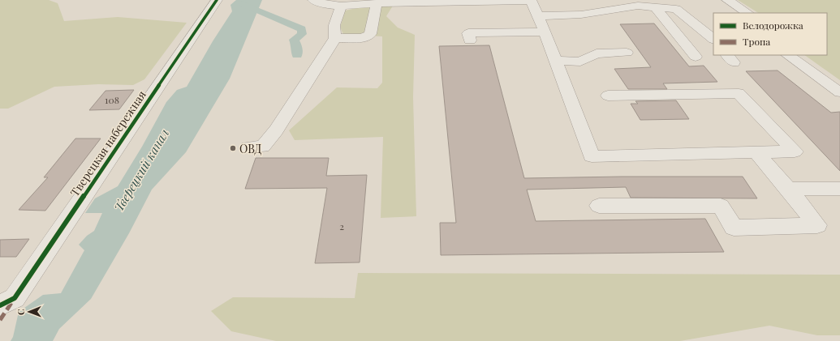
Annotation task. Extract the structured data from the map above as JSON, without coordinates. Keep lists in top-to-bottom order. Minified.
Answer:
{"streets":{"street":["Тверецкая набережная"]},"water":["Тверецкий канал"],"places":["ОВД"],"house_numbers":["108","2"],"legend":["Велодорожка","Тропа"],"north":"left"}
